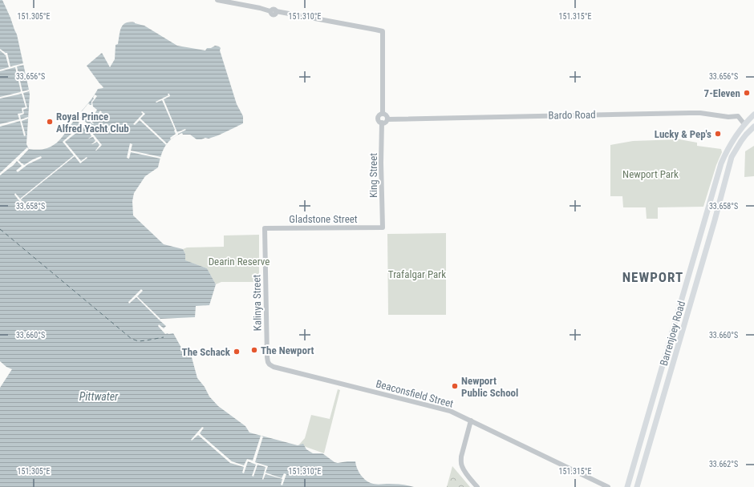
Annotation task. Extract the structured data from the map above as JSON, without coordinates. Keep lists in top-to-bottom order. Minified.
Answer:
{"streets":{"main road":["Bardo Road","Barrenjoey Road"],"street":["King Street","Gladstone Street","Kalinya Street","Beaconsfield Street"]},"crossings":[["Bardo Road","King Street"],["Bardo Road","Barrenjoey Road"],["King Street","Gladstone Street"],["Gladstone Street","Kalinya Street"],["Kalinya Street","Beaconsfield Street"]],"districts":["NEWPORT"],"water":["Pittwater"],"parks":["Newport Park","Dearin Reserve","Trafalgar Park"],"places":["7-Eleven","Royal Prince Alfred Yacht Club","Lucky & Pep's","The Newport","The Schack","Newport Public School"],"coordinates":["151.305°E","151.310°E","151.315°E","33.656°S","33.658°S","33.660°S","33.662°S"]}
